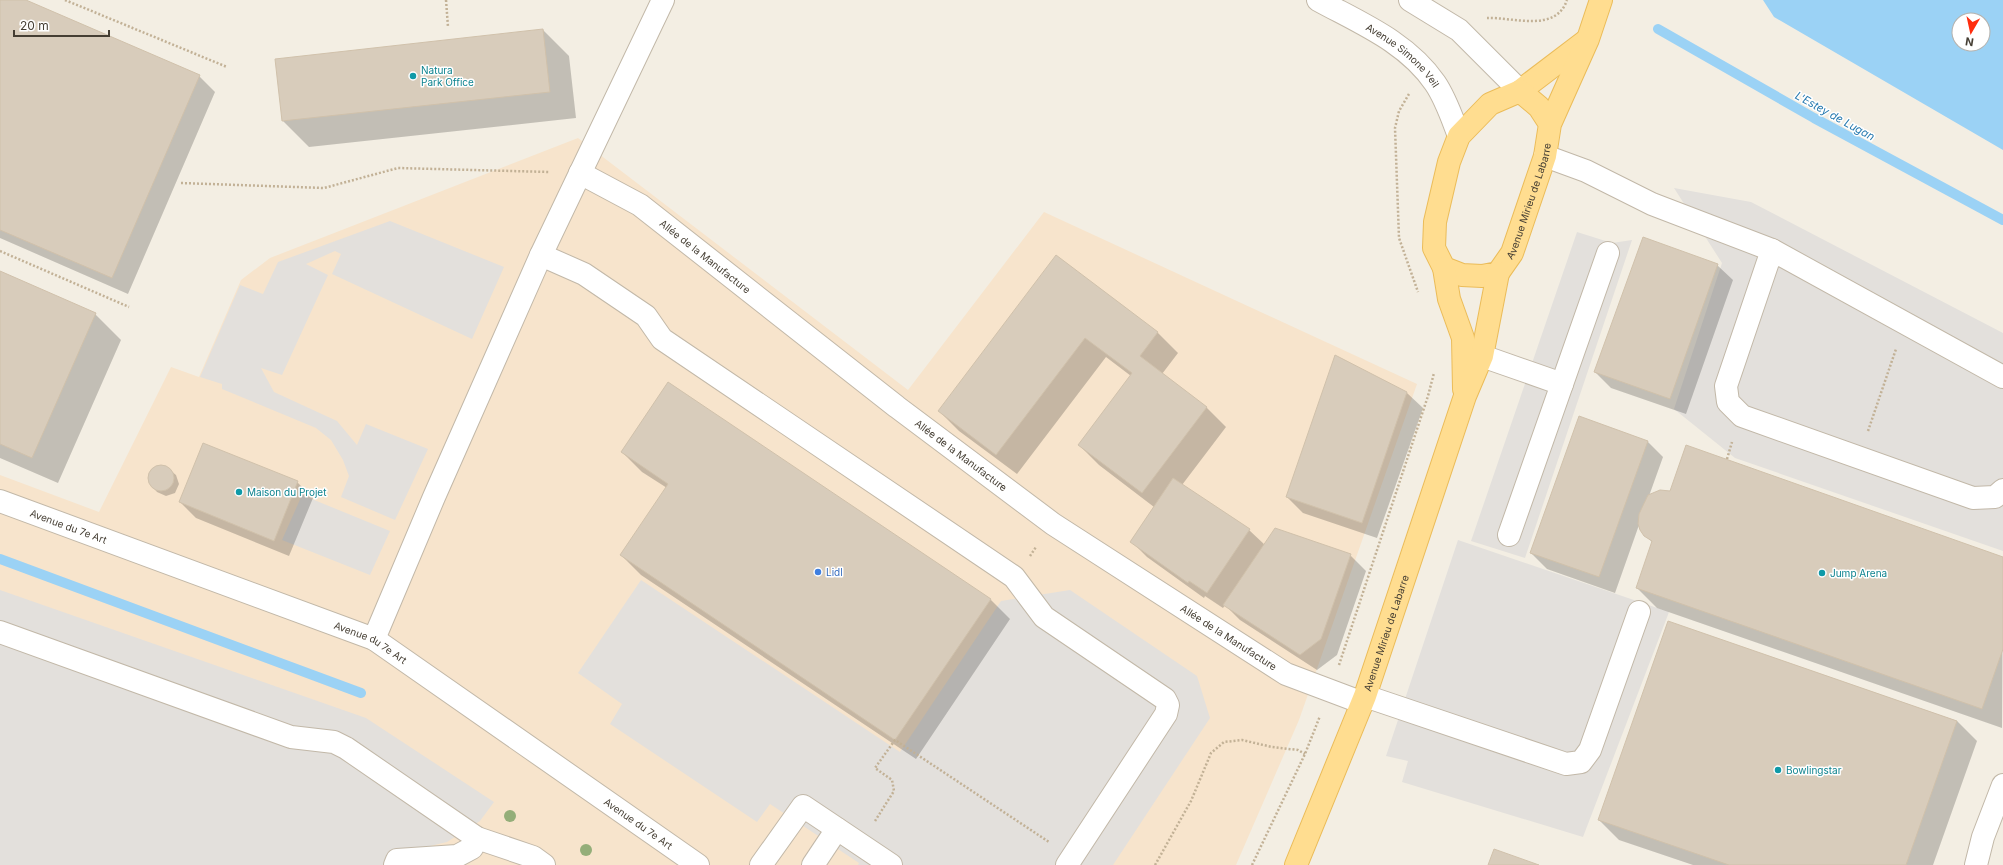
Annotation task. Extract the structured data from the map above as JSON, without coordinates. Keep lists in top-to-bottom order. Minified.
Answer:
{"streets":{"main road":["Avenue Mirieu de Labarre"],"street":["Avenue Simone Veil","Allée de la Manufacture","Avenue du 7e Art"]},"crossings":[["Avenue Simone Veil","Avenue Mirieu de Labarre"],["Avenue Mirieu de Labarre","Allée de la Manufacture"]],"water":["L'Estey de Lugan"],"places":["Natura Park Office","Maison du Projet","Lidl","Jump Arena","Bowlingstar"],"scale_bar":"20 m","north":"bottom"}
